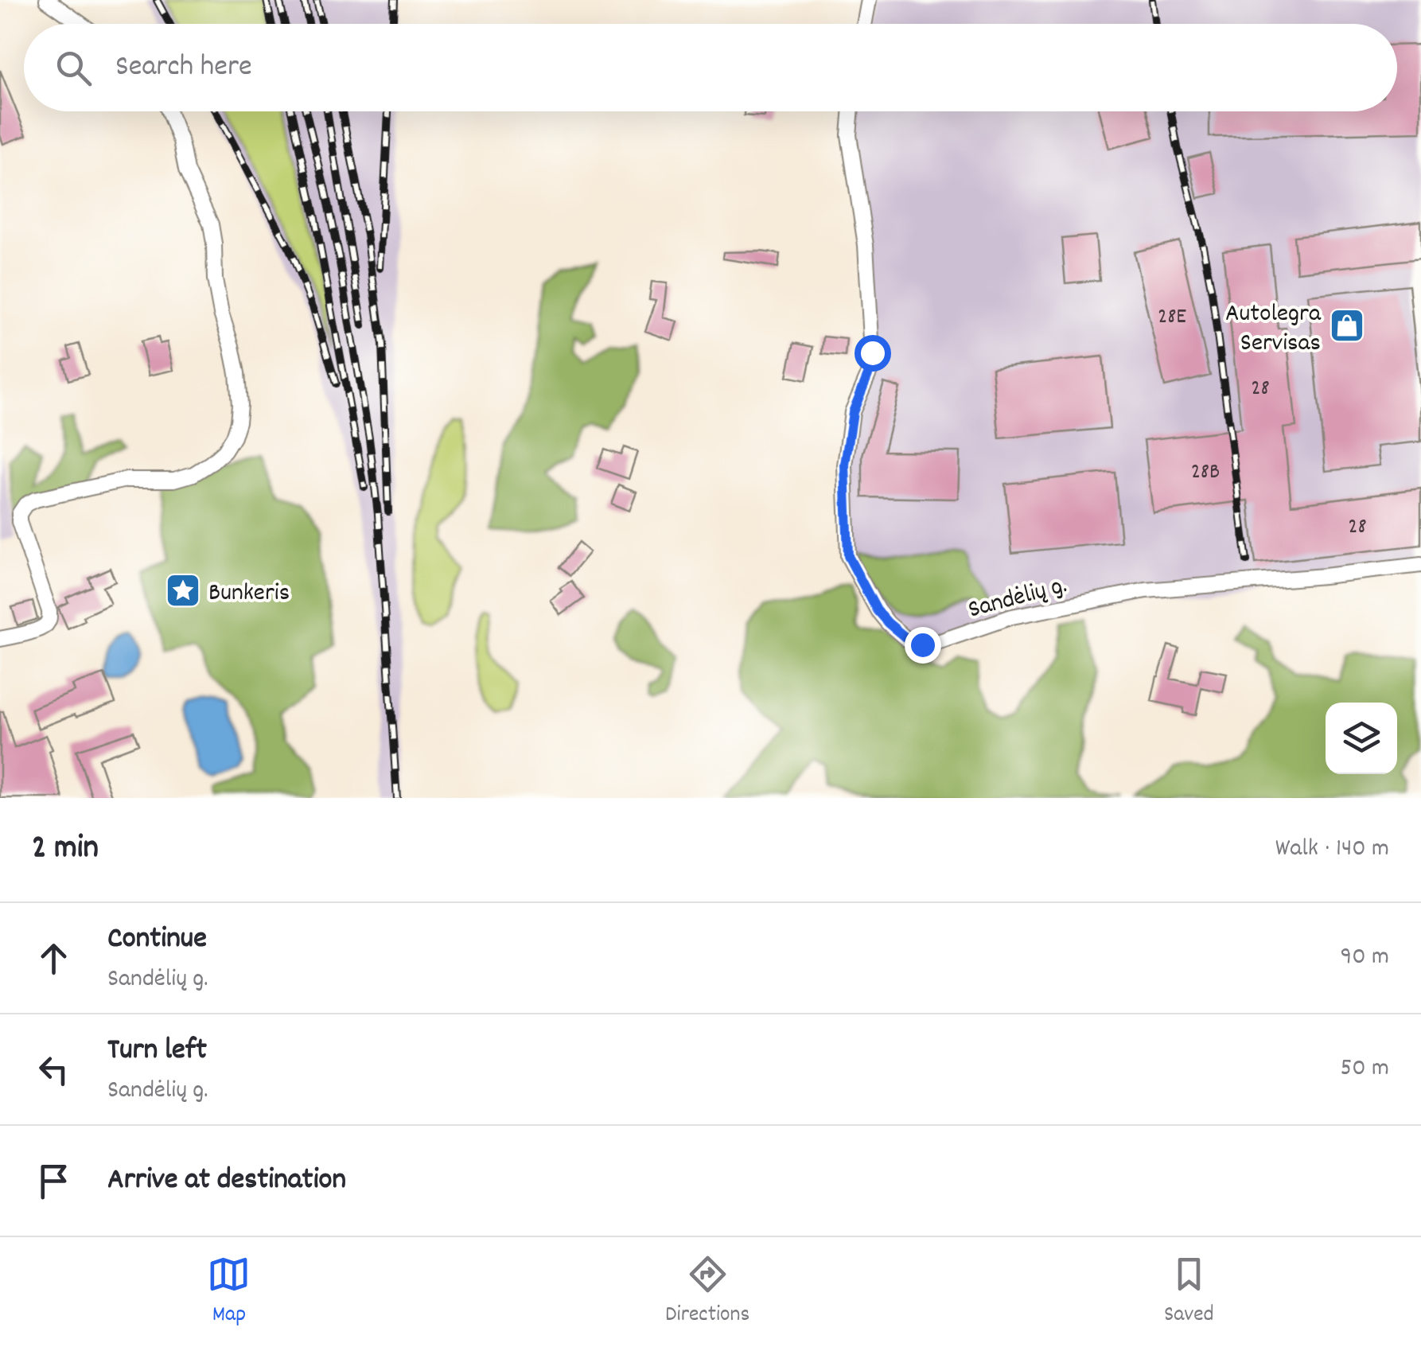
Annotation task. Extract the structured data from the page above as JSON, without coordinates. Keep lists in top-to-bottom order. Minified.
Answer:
{"streets":{"street":["Sandėlių g."]},"places":{"shop":["Autolegra Servisas"],"place":["Bunkeris"]},"house_numbers":["28E","28","28B","28"],"page":{"search":"Search here","heading":["2 min","Walk · 140 m"],"list":[["Continue","Sandėlių g.","90 m"],["Turn left","Sandėlių g.","50 m"],"Arrive at destination"],"nav":["Map","Directions","Saved"]}}
